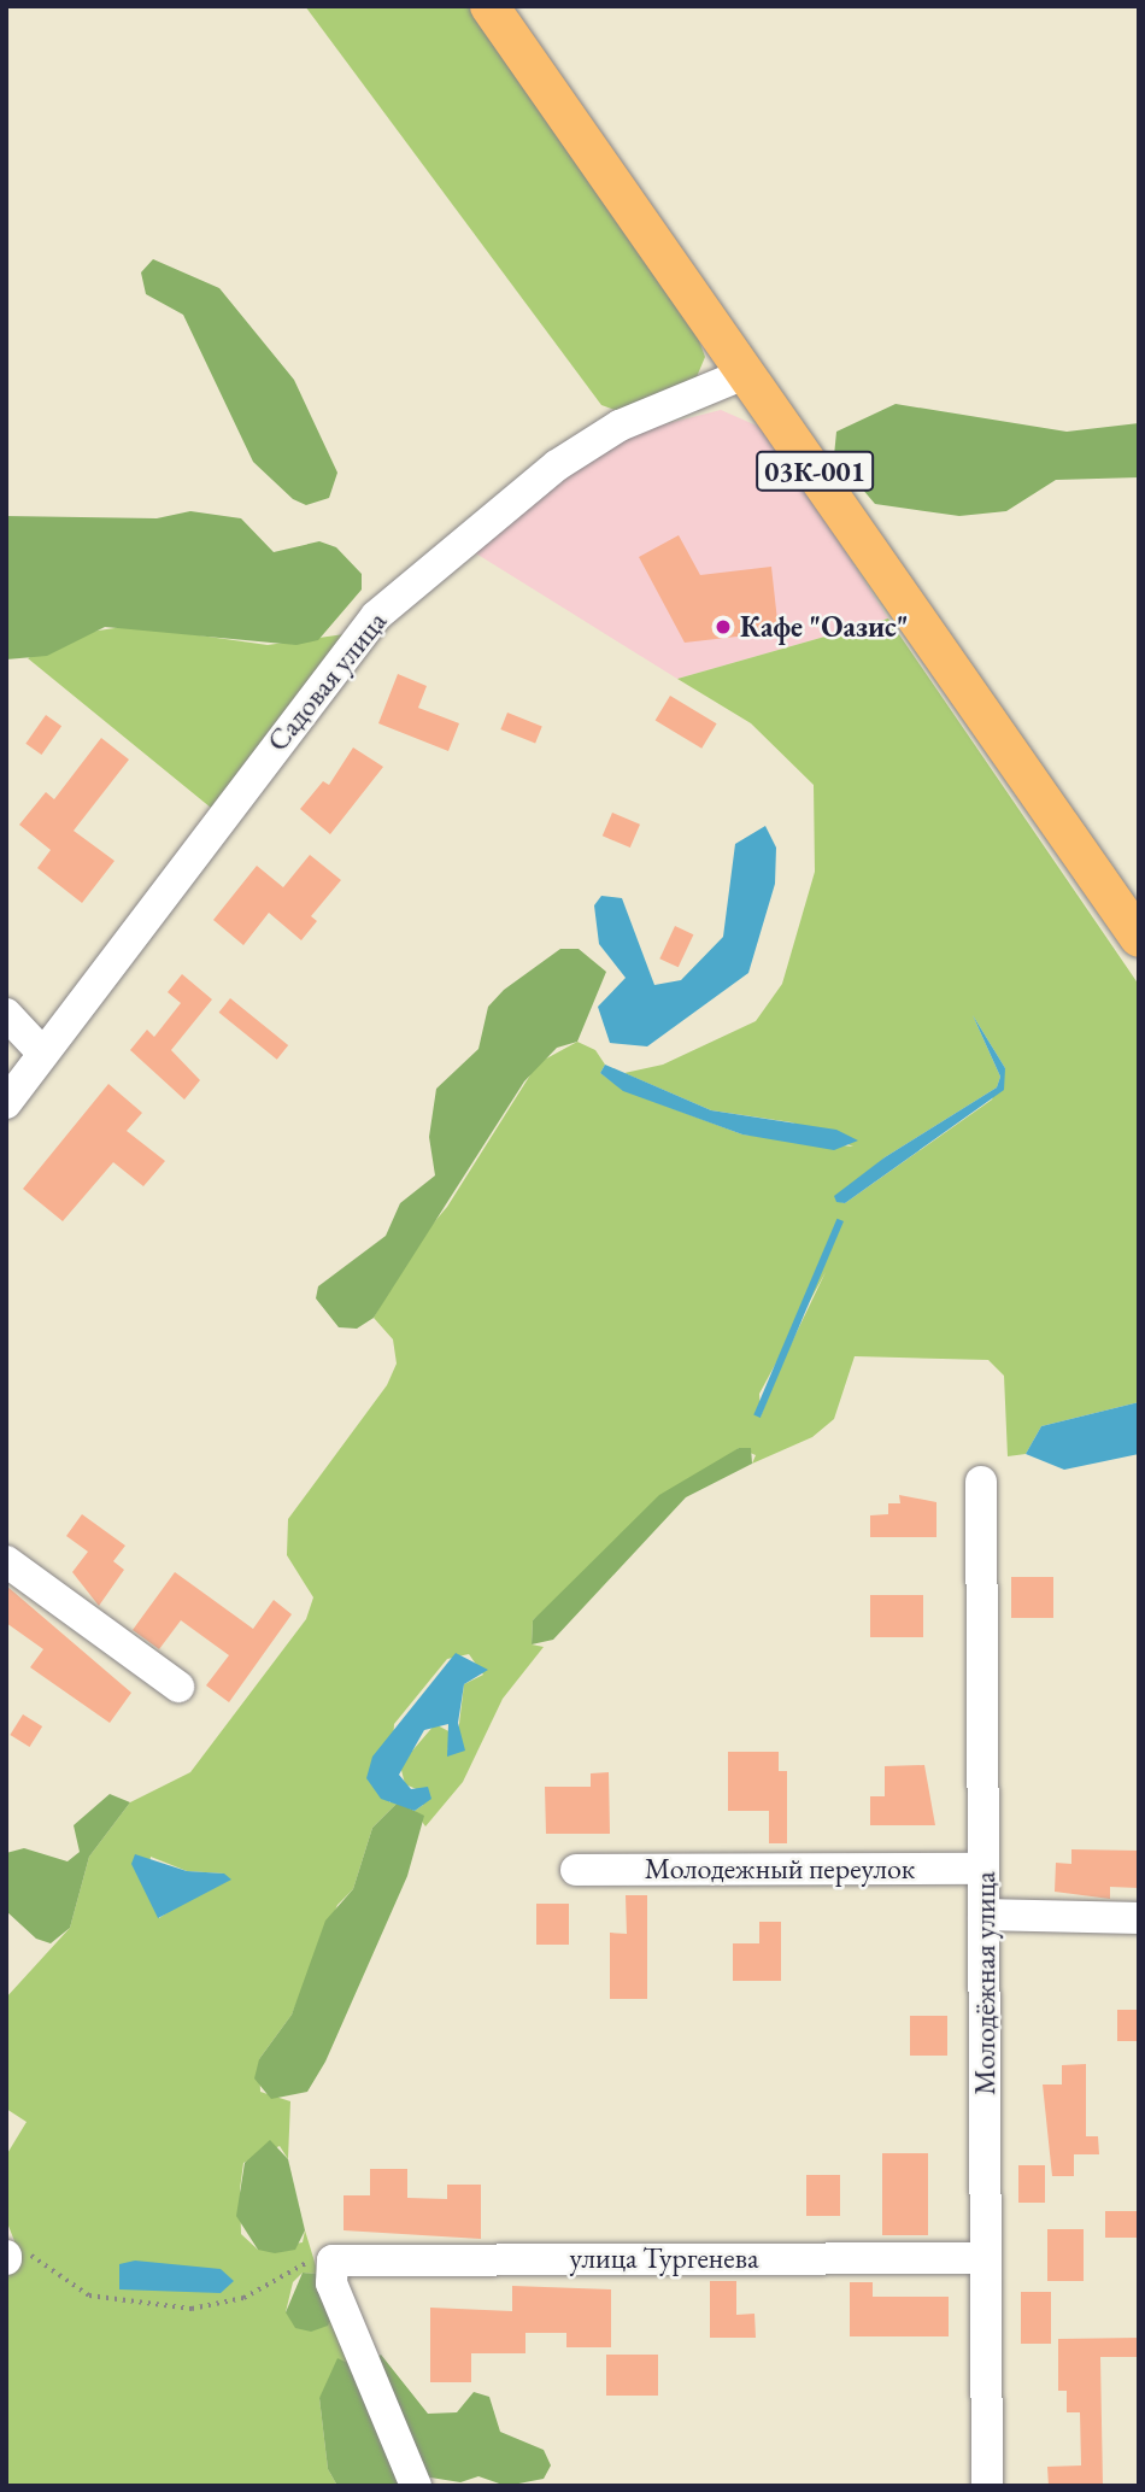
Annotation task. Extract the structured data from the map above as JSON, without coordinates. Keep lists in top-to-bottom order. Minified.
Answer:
{"streets":{"main road":["03К-001"],"street":["Садовая улица","Молодежный переулок","Молодёжная улица","улица Тургенева"]},"crossings":[["03К-001","Садовая улица"],["Молодежный переулок","Молодёжная улица"],["Молодёжная улица","улица Тургенева"]],"places":["Кафе \"Оазис\""]}
